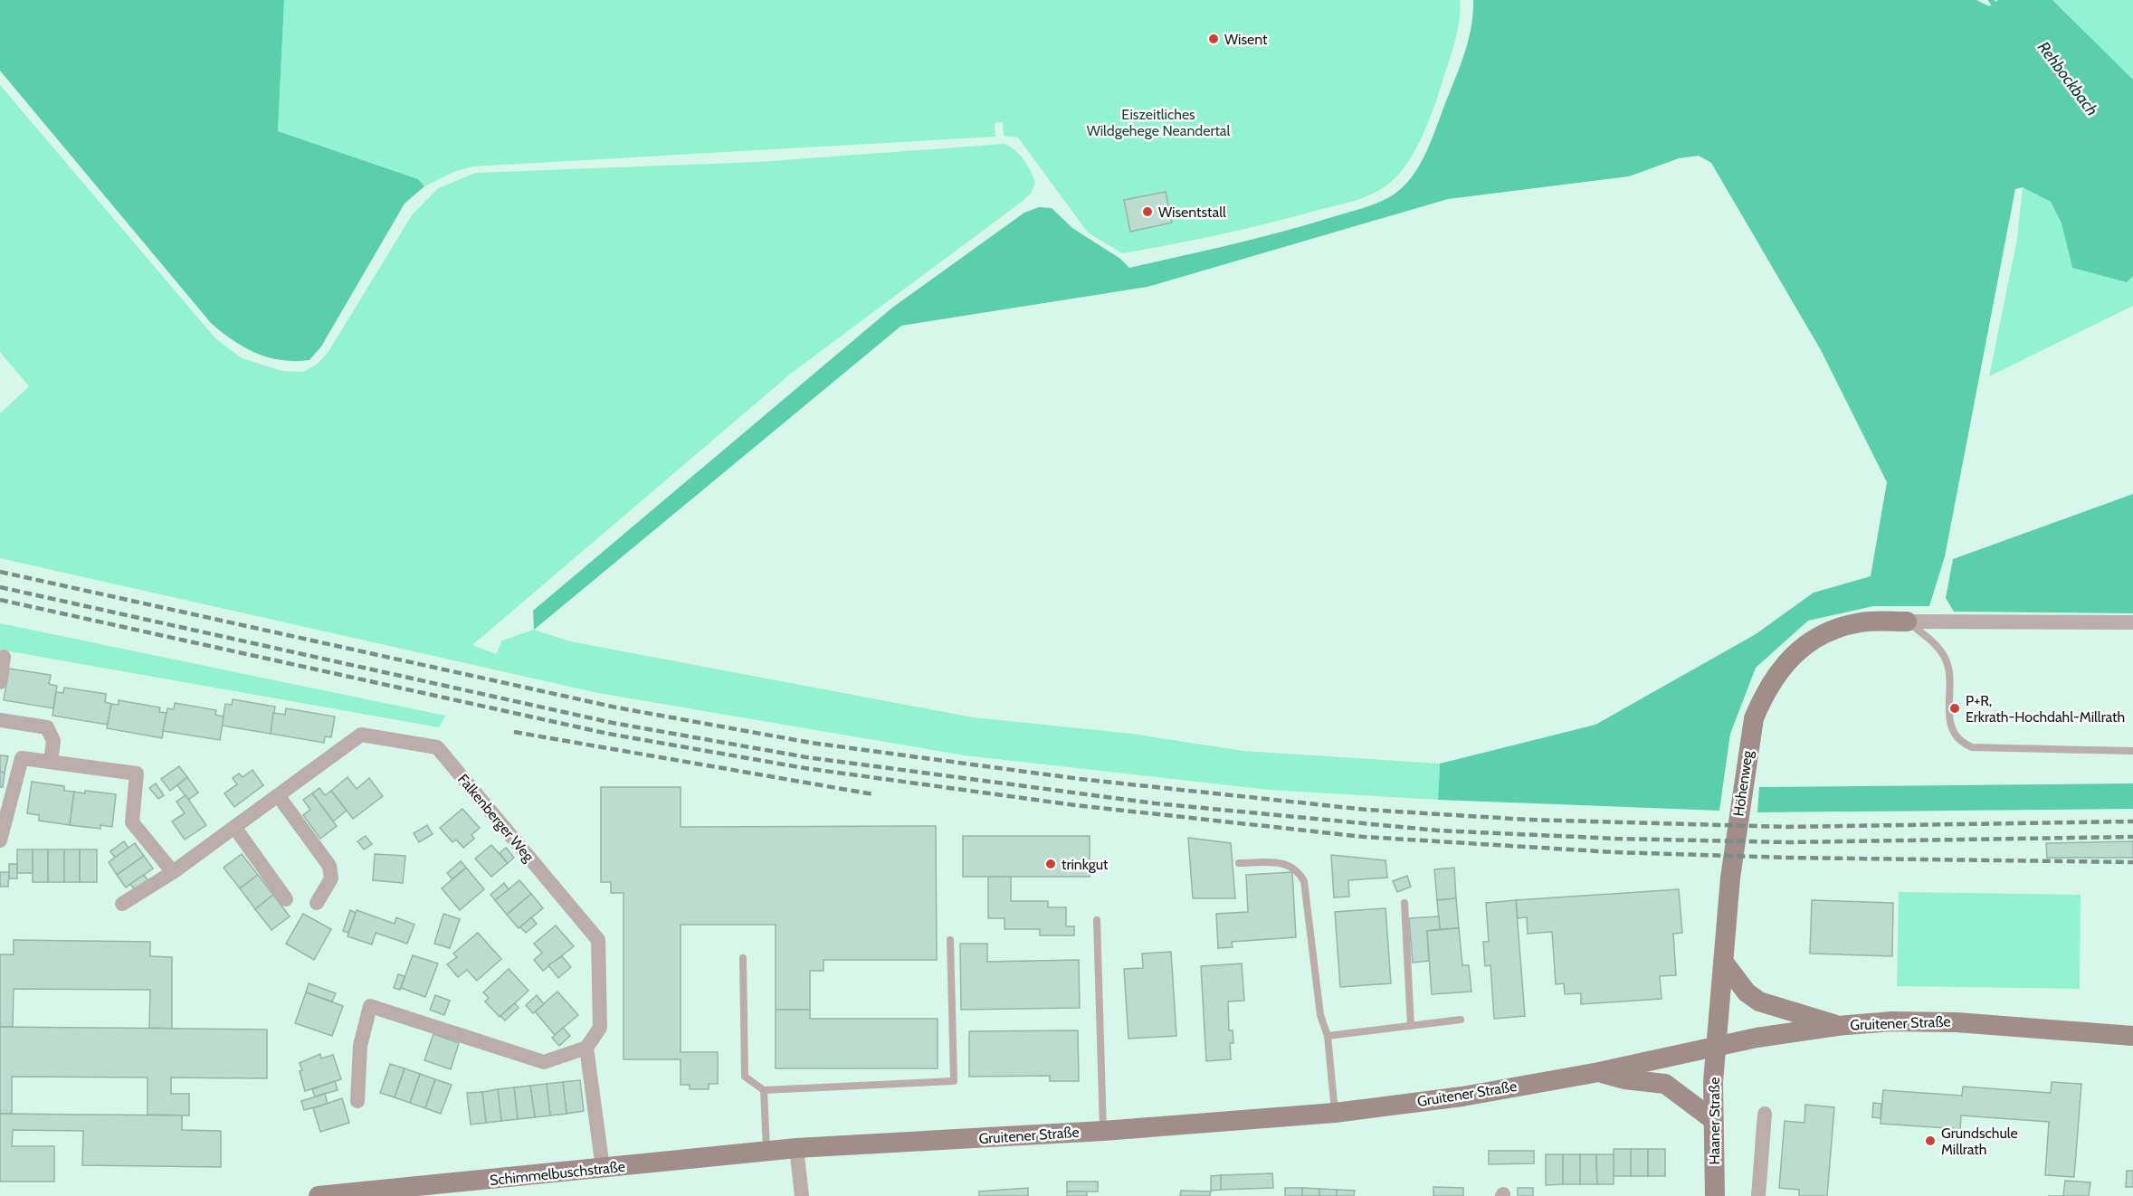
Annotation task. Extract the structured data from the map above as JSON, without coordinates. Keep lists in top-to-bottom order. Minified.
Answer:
{"streets":{"main road":["Höhenweg","Gruitener Straße","Haaner Straße","Schimmelbuschstraße"],"street":["Falkenberger Weg"]},"crossings":[["Höhenweg","Gruitener Straße"],["Höhenweg","Haaner Straße"],["Gruitener Straße","Haaner Straße"],["Gruitener Straße","Schimmelbuschstraße"]],"water":["Rehbockbach"],"parks":["Eiszeitliches Wildgehege Neandertal"],"places":["Wisent","Wisentstall","P+R, Erkrath-Hochdahl-Millrath","trinkgut","Grundschule Millrath"]}
